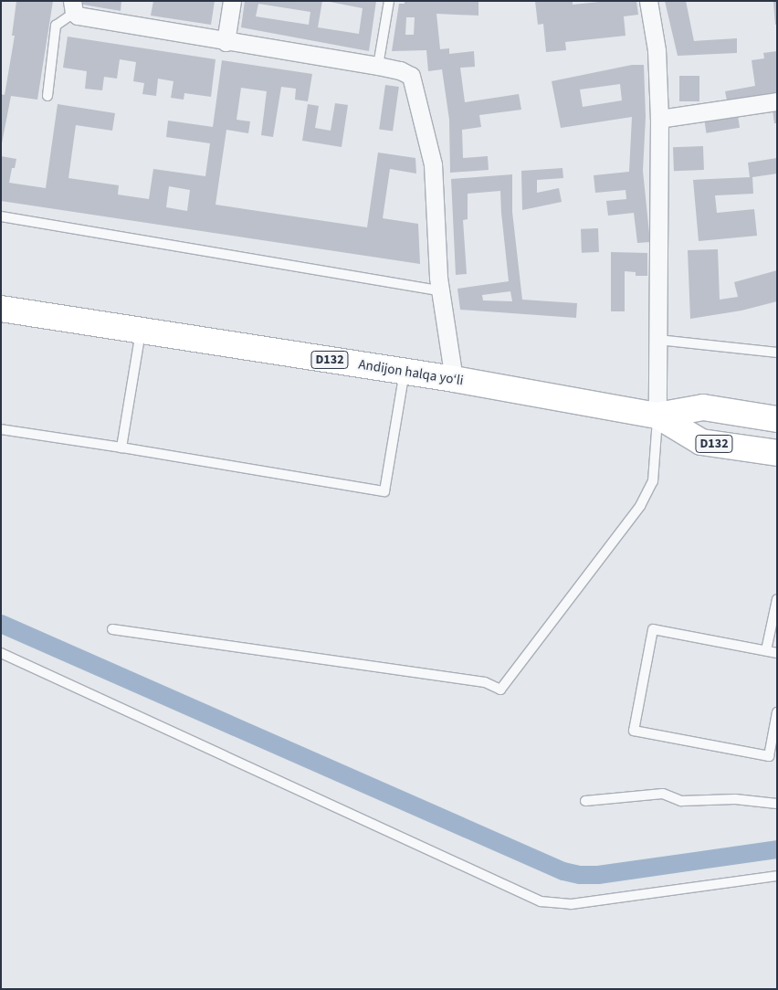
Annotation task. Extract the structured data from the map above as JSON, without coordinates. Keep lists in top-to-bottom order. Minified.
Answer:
{"streets":{"highway":["D132","Andijon halqa yo‘li"]}}
